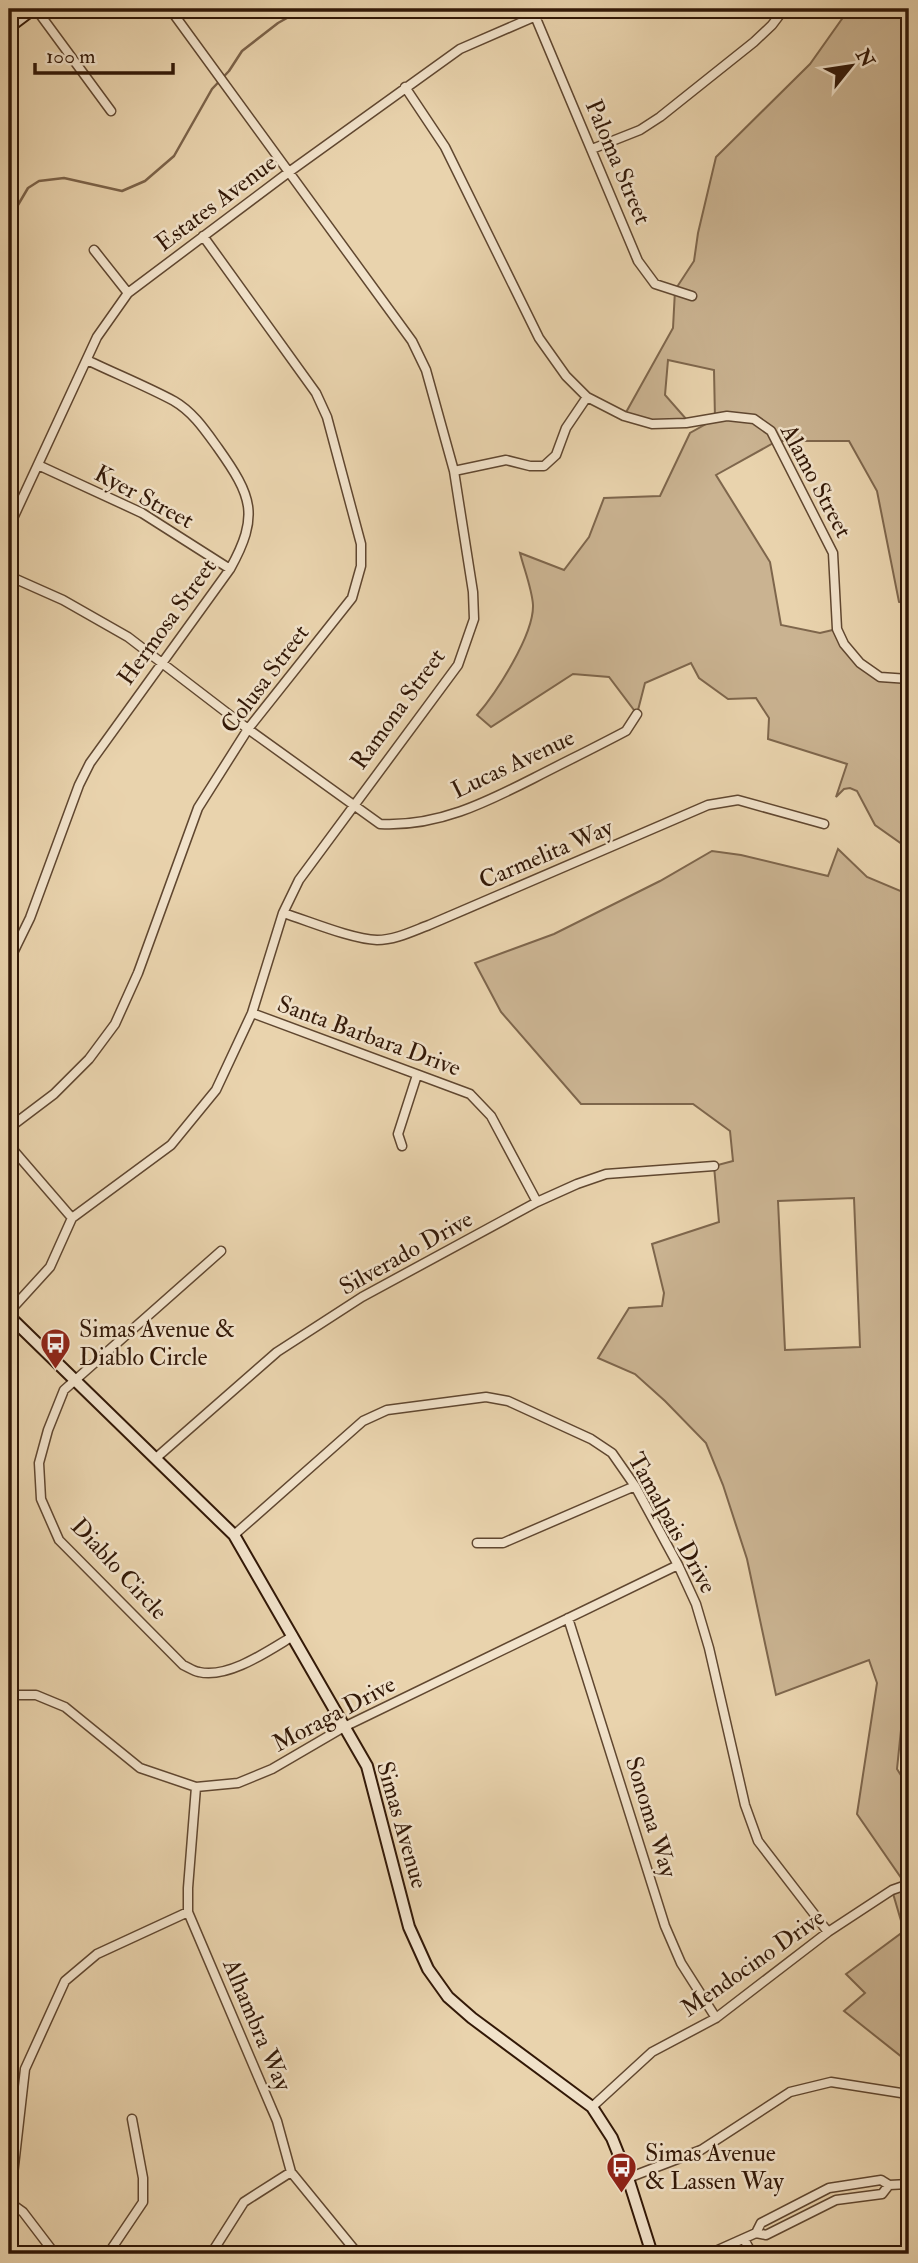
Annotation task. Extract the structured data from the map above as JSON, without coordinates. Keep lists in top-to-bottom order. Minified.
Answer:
{"streets":{"street":["Paloma Street","Estates Avenue","Alamo Street","Kyer Street","Hermosa Street","Colusa Street","Ramona Street","Lucas Avenue","Carmelita Way","Santa Barbara Drive","Silverado Drive","Tamalpais Drive","Diablo Circle","Moraga Drive","Sonoma Way","Simas Avenue","Mendocino Drive","Alhambra Way"]},"crossings":[["Paloma Street","Estates Avenue"],["Estates Avenue","Alamo Street"],["Estates Avenue","Kyer Street"],["Estates Avenue","Hermosa Street"],["Estates Avenue","Colusa Street"],["Estates Avenue","Ramona Street"],["Kyer Street","Hermosa Street"],["Hermosa Street","Lucas Avenue"],["Colusa Street","Lucas Avenue"],["Ramona Street","Lucas Avenue"],["Ramona Street","Carmelita Way"],["Ramona Street","Santa Barbara Drive"],["Ramona Street","Simas Avenue"],["Santa Barbara Drive","Silverado Drive"],["Silverado Drive","Simas Avenue"],["Tamalpais Drive","Moraga Drive"],["Tamalpais Drive","Simas Avenue"],["Tamalpais Drive","Mendocino Drive"],["Diablo Circle","Simas Avenue"],["Moraga Drive","Sonoma Way"],["Moraga Drive","Simas Avenue"],["Moraga Drive","Alhambra Way"],["Sonoma Way","Mendocino Drive"],["Simas Avenue","Mendocino Drive"]],"places":{"bus stop":["Simas Avenue & Diablo Circle","Simas Avenue & Lassen Way"]},"scale_bar":"100 m","north":"top right"}
